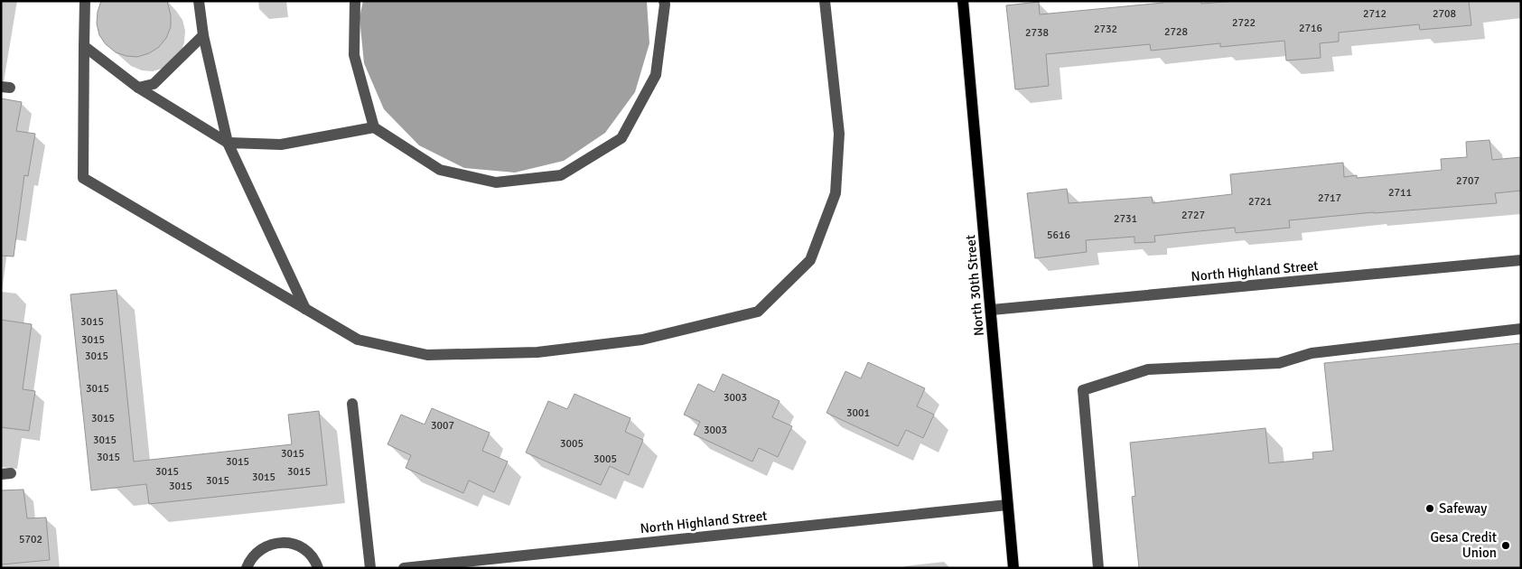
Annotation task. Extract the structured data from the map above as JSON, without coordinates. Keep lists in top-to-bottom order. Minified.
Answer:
{"streets":{"main road":["North 30th Street"],"street":["North Highland Street"]},"crossings":[["North Highland Street","North 30th Street"]],"places":["Safeway","Gesa Credit Union"],"house_numbers":["2712","2708","2722","2716","2732","2728","2738","2707","2711","2717","2721","2727","2731","5616","3015","3015","3015","3015","3003","3001","3015","3007","3003","3015","3005","3015","3015","3005","3015","3015","3015","3015","3015","3015","5702"]}
